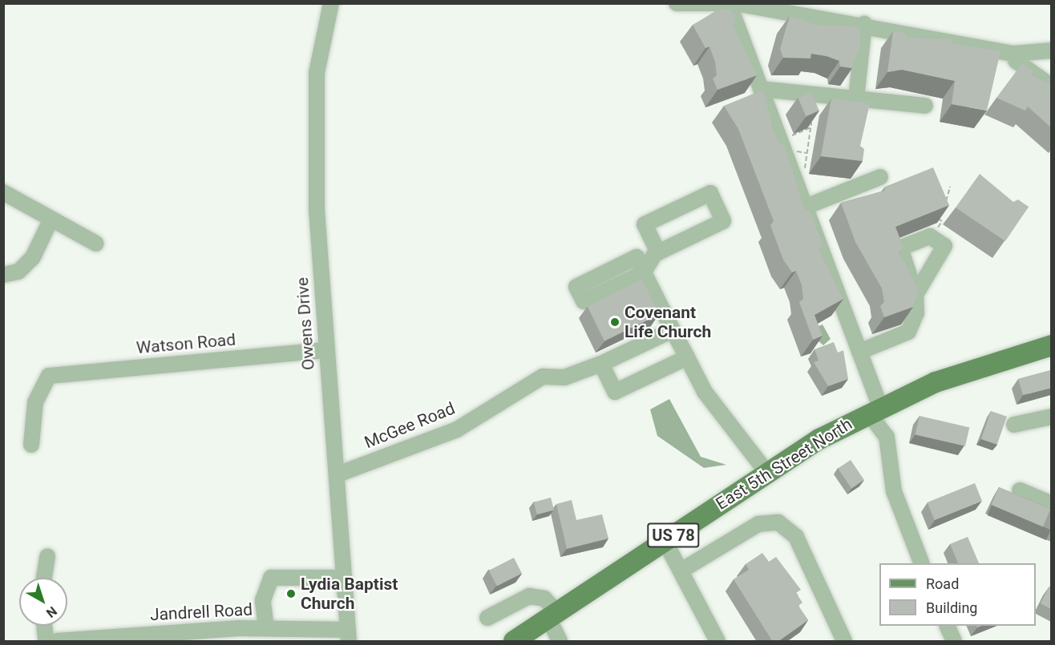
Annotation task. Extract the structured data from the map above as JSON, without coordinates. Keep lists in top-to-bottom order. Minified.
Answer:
{"streets":{"main road":["East 5th Street North","US 78"],"street":["Owens Drive","Watson Road","McGee Road","Jandrell Road"]},"crossings":[["Owens Drive","Watson Road"],["Owens Drive","McGee Road"],["Owens Drive","Jandrell Road"]],"places":["Covenant Life Church","Lydia Baptist Church"],"legend":["Road","Building"],"north":"bottom right"}
